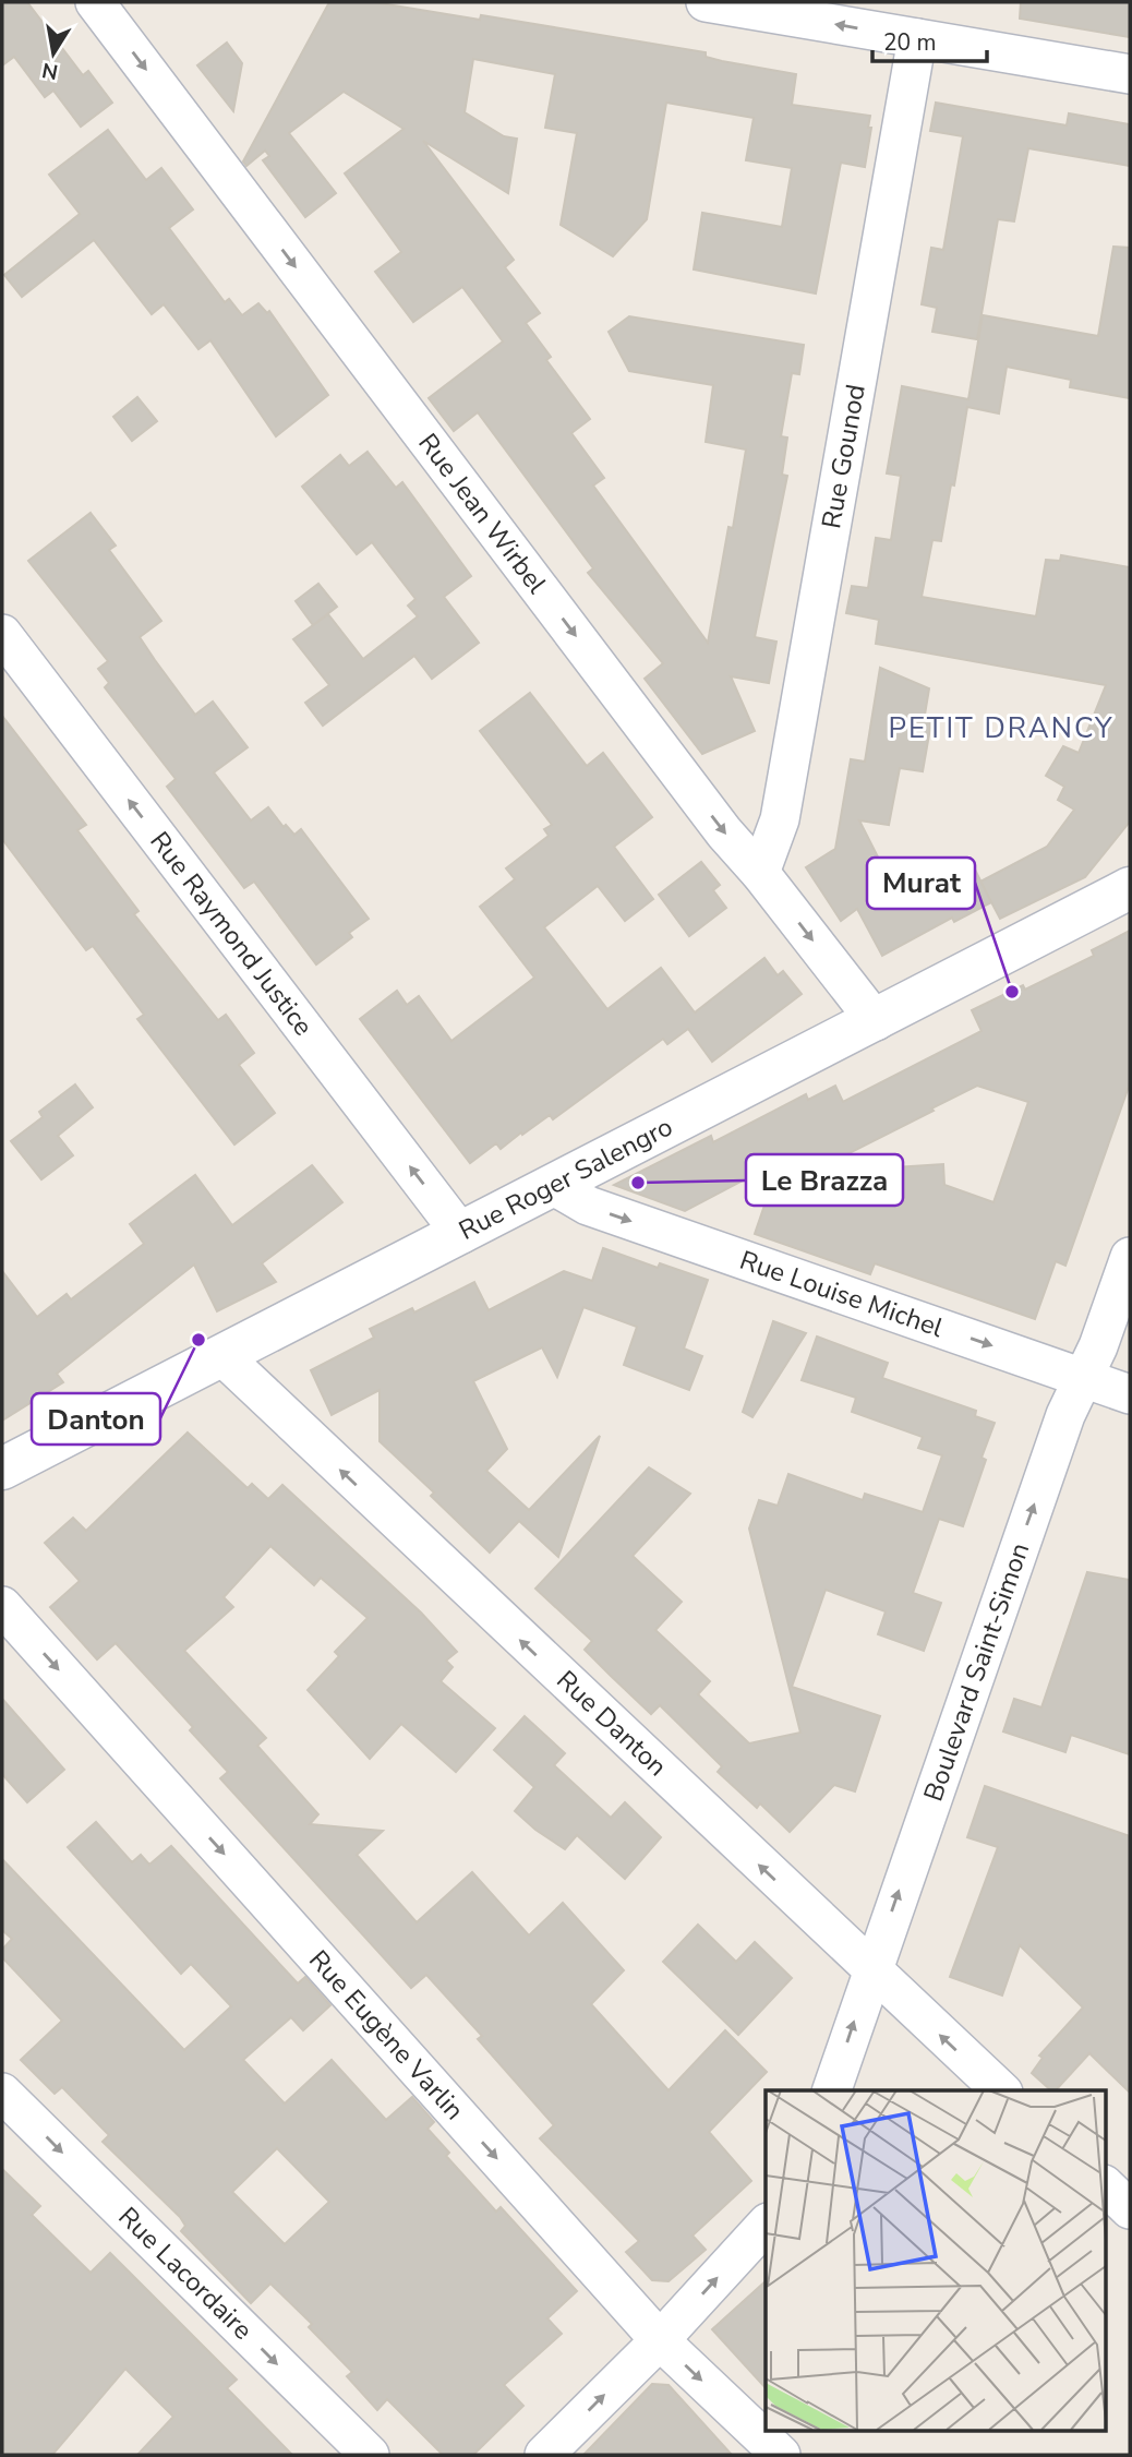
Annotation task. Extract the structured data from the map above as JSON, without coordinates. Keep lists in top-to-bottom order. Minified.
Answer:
{"streets":{"main road":["Rue Roger Salengro"],"street":["Rue Gounod","Rue Jean Wirbel","Rue Raymond Justice","Rue Louise Michel","Boulevard Saint-Simon","Rue Danton","Rue Eugène Varlin","Rue Lacordaire"]},"crossings":[["Rue Gounod","Rue Jean Wirbel"],["Rue Jean Wirbel","Rue Roger Salengro"],["Rue Raymond Justice","Rue Roger Salengro"],["Rue Roger Salengro","Rue Louise Michel"],["Rue Roger Salengro","Rue Danton"],["Rue Louise Michel","Boulevard Saint-Simon"],["Boulevard Saint-Simon","Rue Danton"]],"one_way":["Rue Jean Wirbel","Rue Raymond Justice","Rue Louise Michel","Boulevard Saint-Simon","Rue Danton","Rue Eugène Varlin","Rue Lacordaire"],"districts":["PETIT DRANCY"],"places":["Murat","Le Brazza","Danton"],"scale_bar":"20 m","north":"bottom"}
